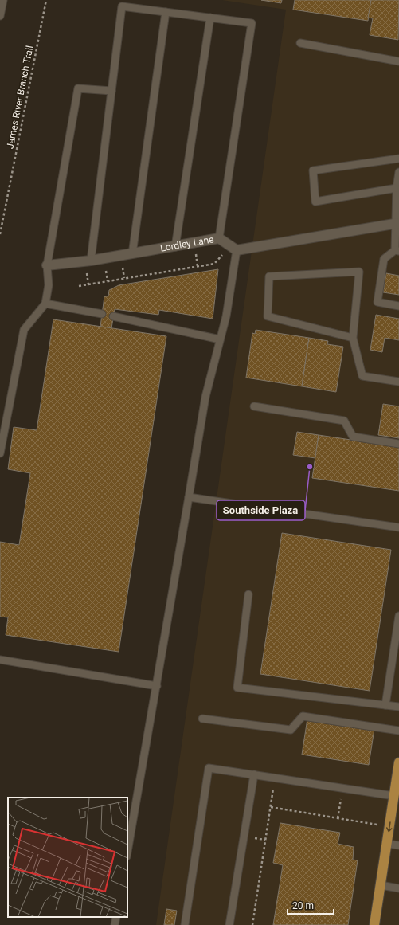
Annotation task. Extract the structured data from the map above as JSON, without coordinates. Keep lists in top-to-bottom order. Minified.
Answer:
{"streets":{"street":["Lordley Lane"],"path":["James River Branch Trail"]},"places":["Southside Plaza"],"scale_bar":"20 m"}
